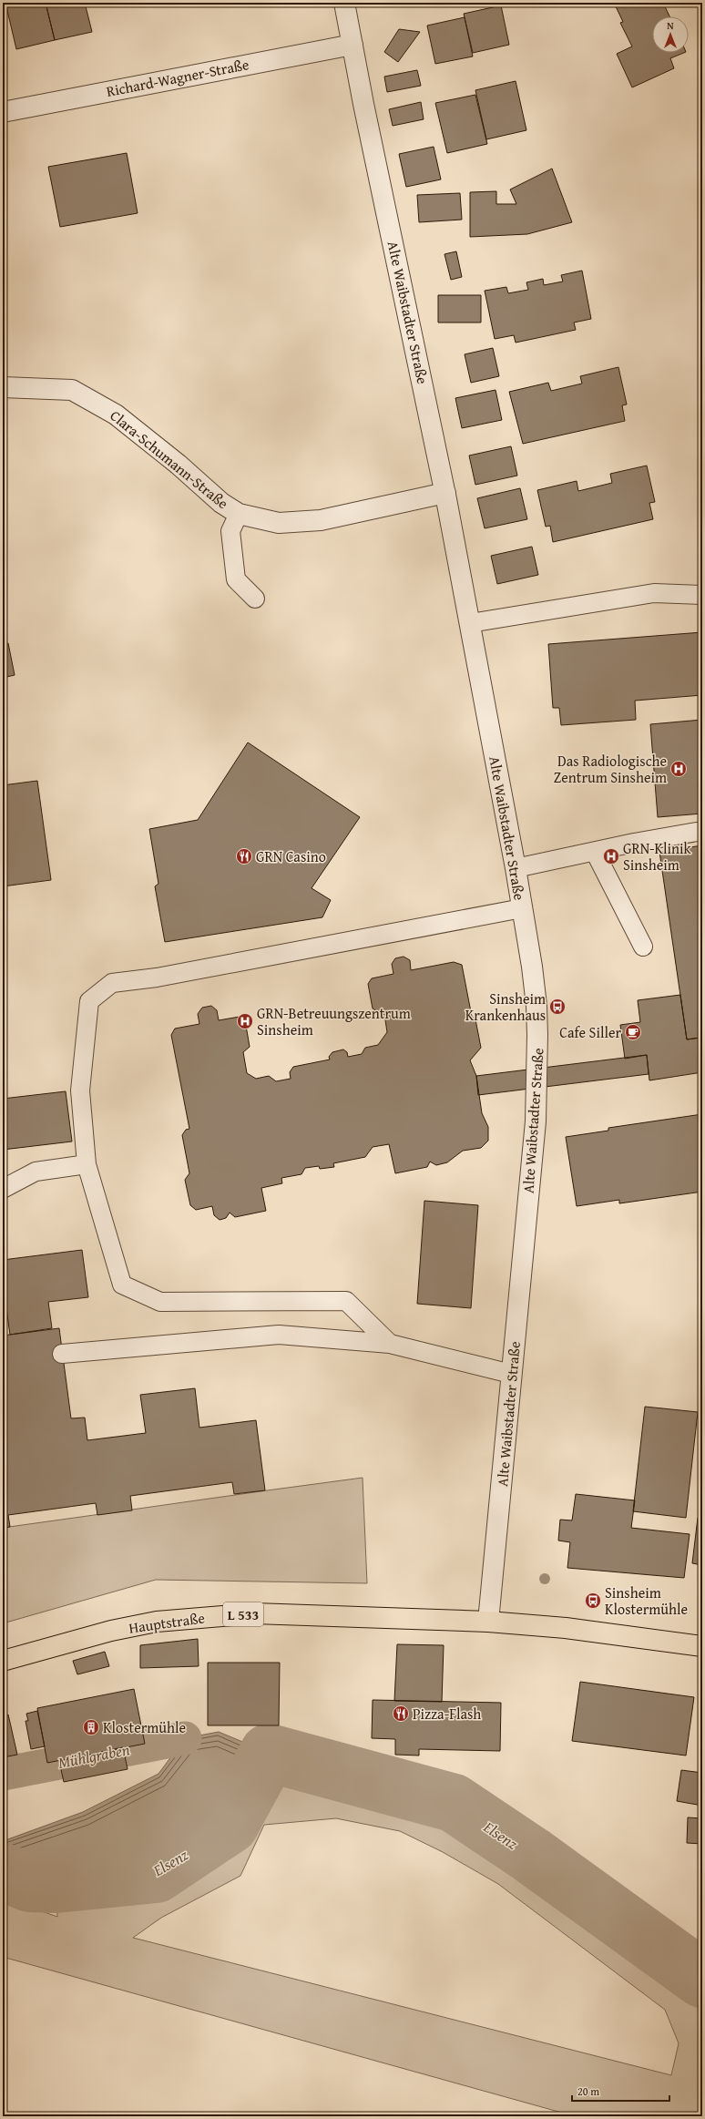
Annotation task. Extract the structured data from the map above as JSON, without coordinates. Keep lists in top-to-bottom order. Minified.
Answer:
{"streets":{"main road":["L 533","Hauptstraße"],"street":["Richard-Wagner-Straße","Alte Waibstadter Straße","Clara-Schumann-Straße"]},"crossings":[["Richard-Wagner-Straße","Alte Waibstadter Straße"],["Alte Waibstadter Straße","Clara-Schumann-Straße"],["Alte Waibstadter Straße","L 533"],["Alte Waibstadter Straße","Hauptstraße"],["L 533","Hauptstraße"]],"water":["Mühlgraben","Elsenz"],"places":{"hospital":["Das Radiologische Zentrum Sinsheim","GRN-Klinik Sinsheim","GRN-Betreuungszentrum Sinsheim"],"restaurant":["GRN Casino","Pizza-Flash"],"bus stop":["Sinsheim Krankenhaus","Sinsheim Klostermühle"],"cafe":["Cafe Siller"],"building":["Klostermühle"]},"scale_bar":"20 m","north":"top"}
